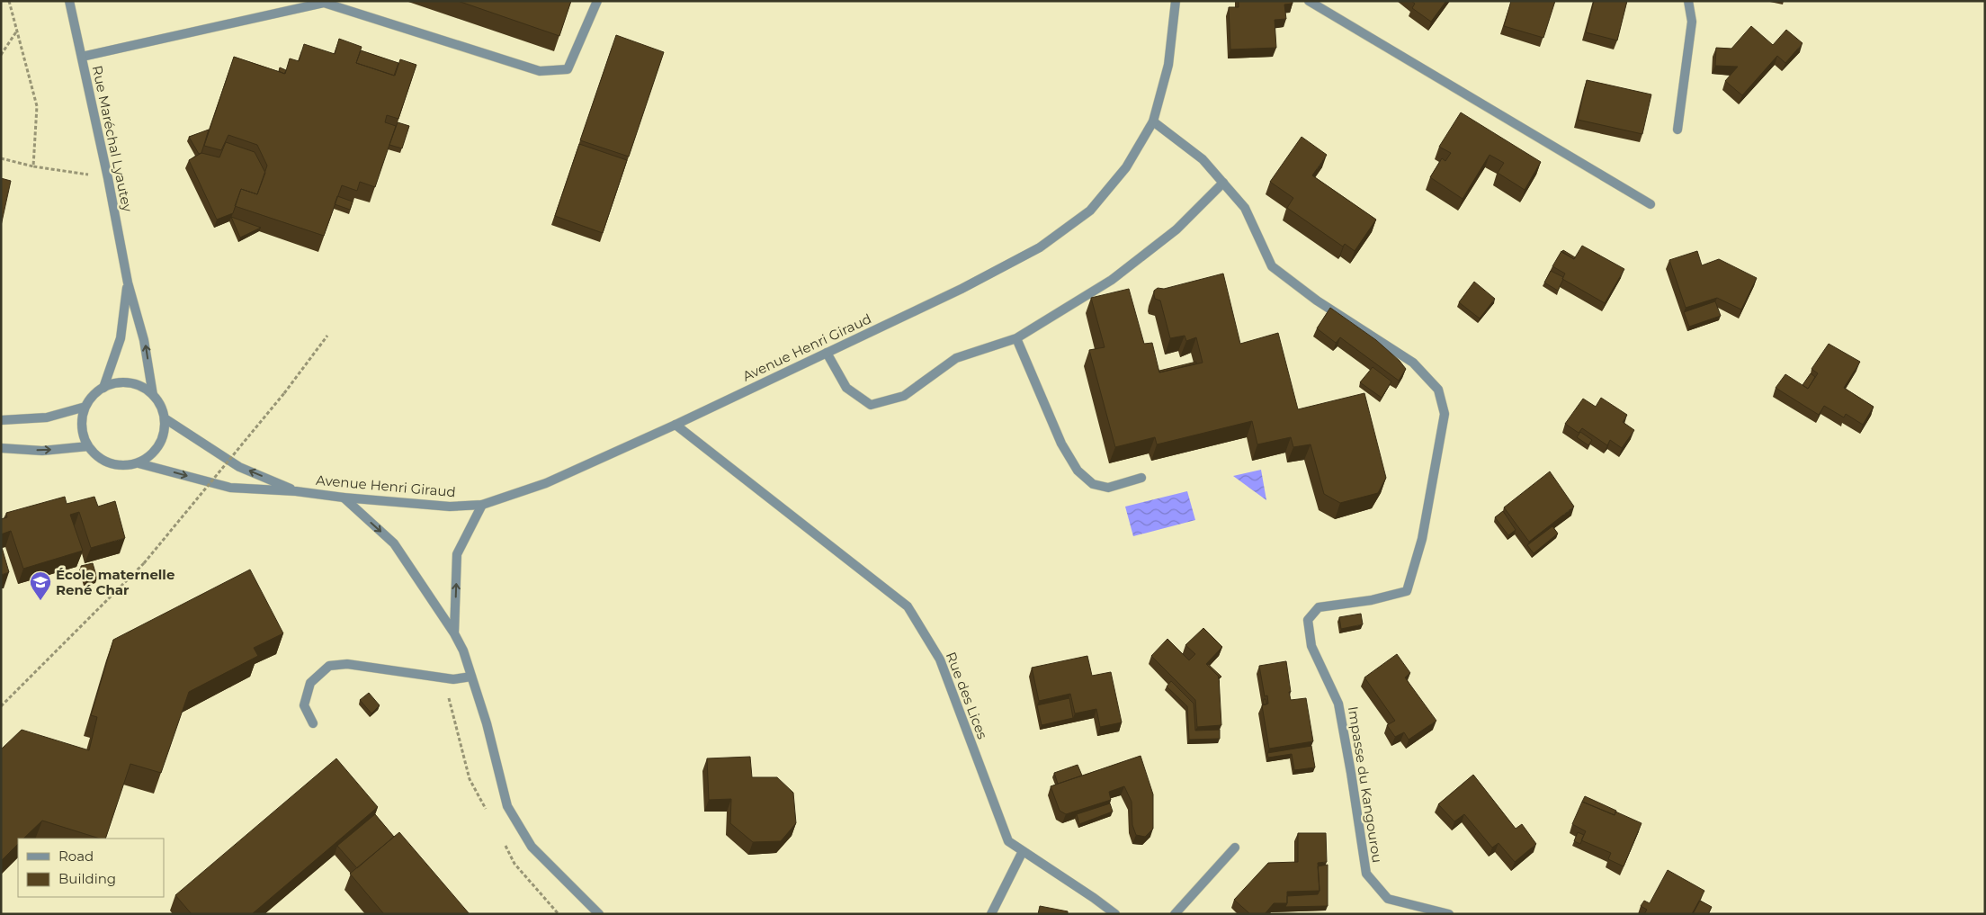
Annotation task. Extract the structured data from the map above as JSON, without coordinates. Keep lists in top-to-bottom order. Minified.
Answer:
{"streets":{"street":["Rue Maréchal Lyautey","Avenue Henri Giraud","Rue des Lices","Impasse du Kangourou"]},"crossings":[["Rue Maréchal Lyautey","Avenue Henri Giraud"],["Avenue Henri Giraud","Rue des Lices"],["Avenue Henri Giraud","Impasse du Kangourou"]],"places":{"school or university":["École maternelle René Char"]},"legend":["Road","Building"]}
